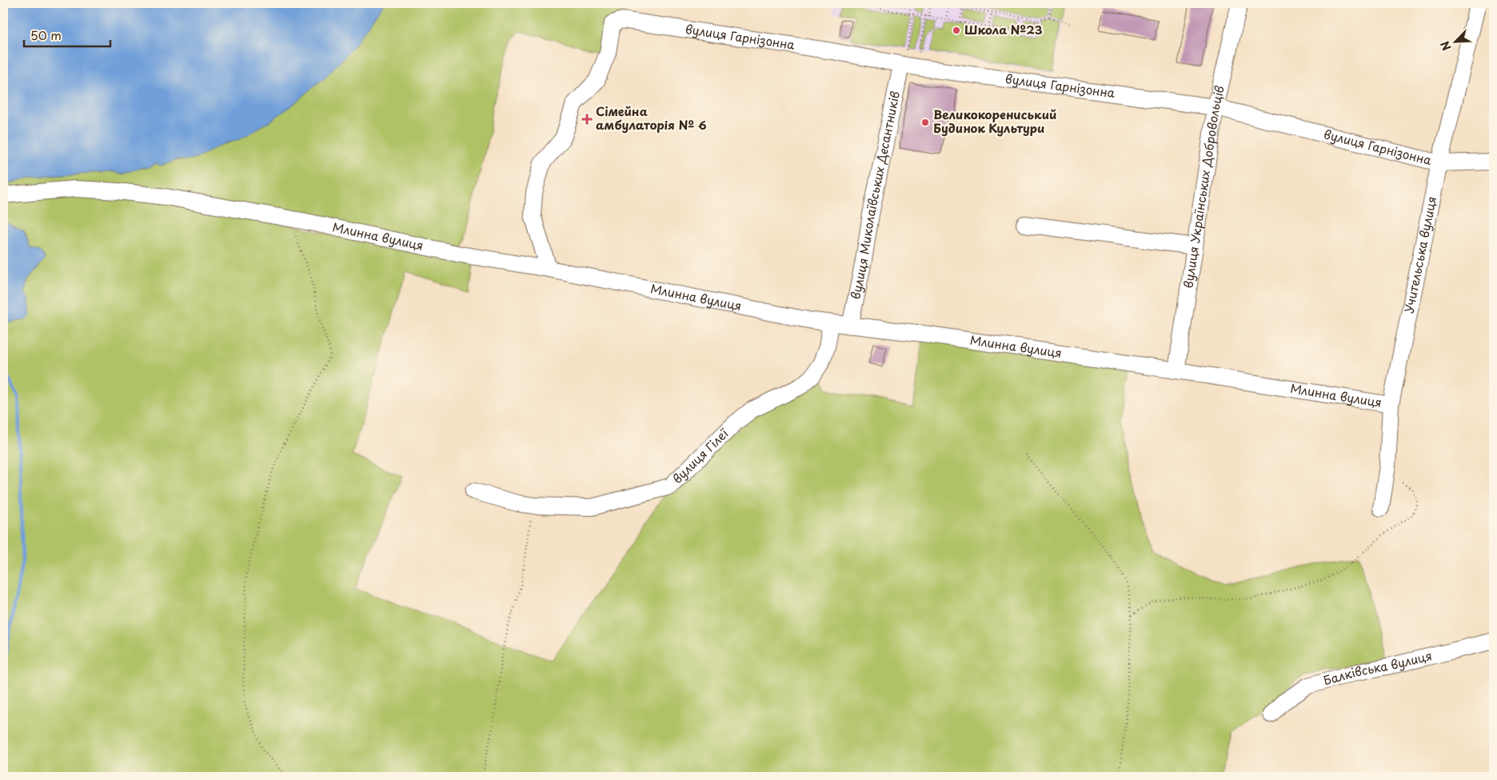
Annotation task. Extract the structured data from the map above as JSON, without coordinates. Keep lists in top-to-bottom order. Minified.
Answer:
{"streets":{"street":["вулиця Гарнізонна","вулиця Українських Добровольців","вулиця Миколаївських Десантників","Млинна вулиця","Учительська вулиця","вулиця Гілеї","Балківська вулиця"]},"crossings":[["вулиця Гарнізонна","вулиця Українських Добровольців"],["вулиця Гарнізонна","вулиця Миколаївських Десантників"],["вулиця Гарнізонна","Млинна вулиця"],["вулиця Гарнізонна","Учительська вулиця"],["вулиця Українських Добровольців","Млинна вулиця"],["вулиця Миколаївських Десантників","Млинна вулиця"],["Млинна вулиця","Учительська вулиця"],["Млинна вулиця","вулиця Гілеї"]],"places":{"other":["Школа №23","Великокорениський Будинок Культури"],"health":["Сімейна амбулаторія № 6"]},"scale_bar":"50 m","north":"bottom left"}
